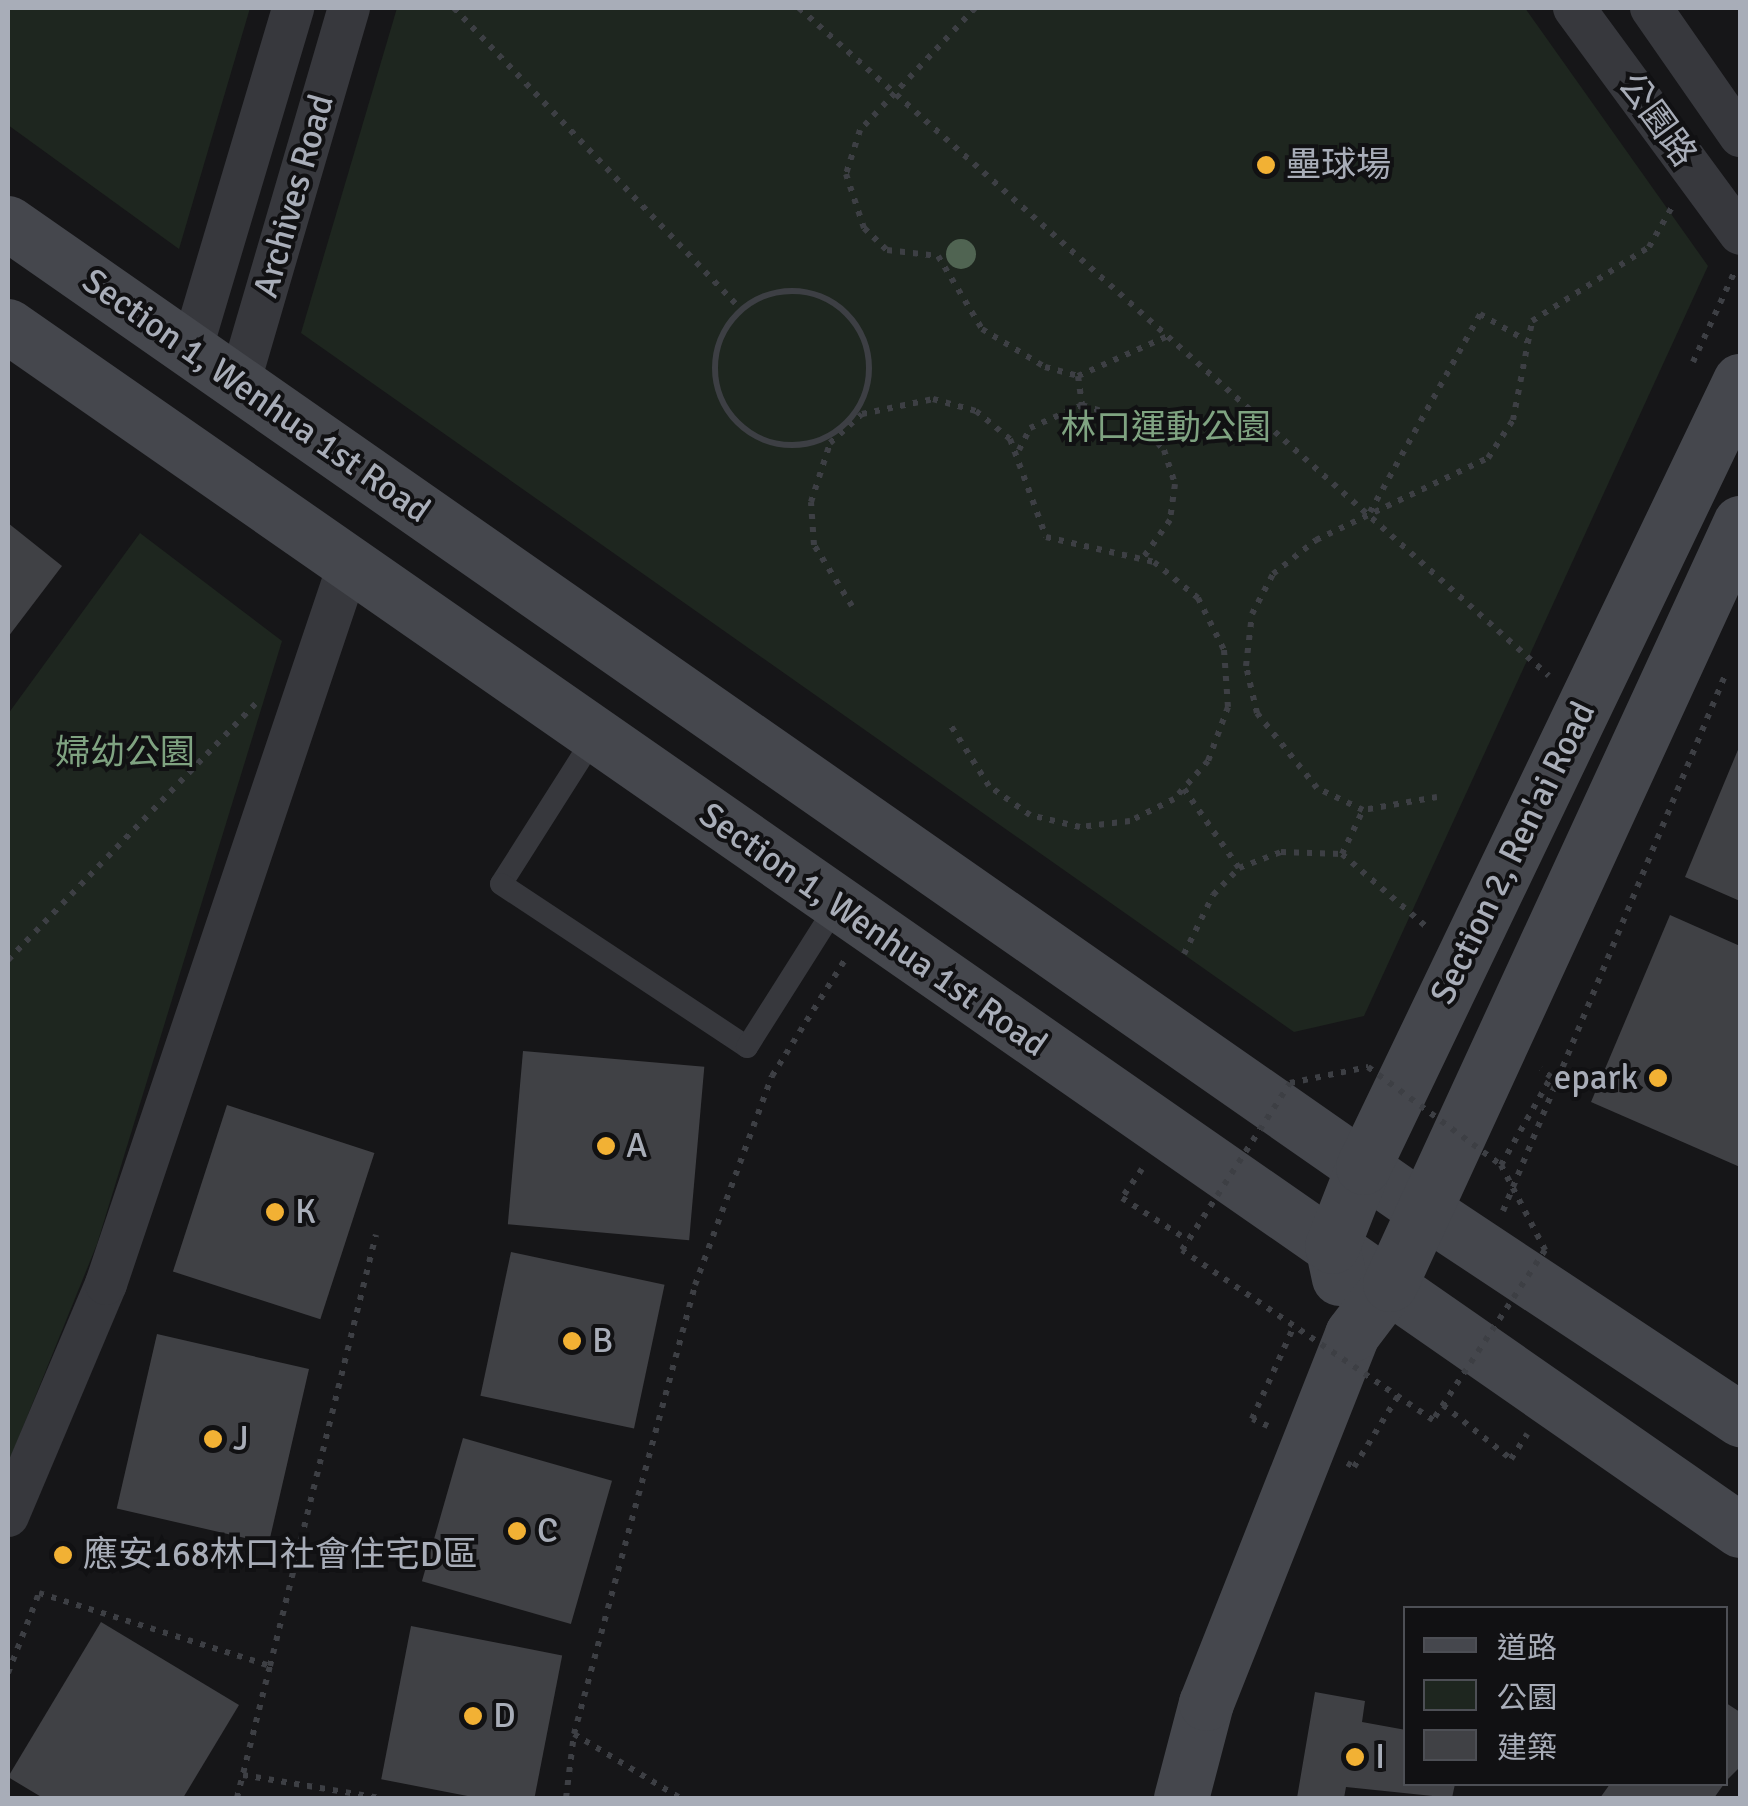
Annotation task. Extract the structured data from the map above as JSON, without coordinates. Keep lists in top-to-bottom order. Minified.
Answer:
{"streets":{"main road":["Section 1, Wenhua 1st Road","Section 2, Ren'ai Road"],"street":["公園路","Archives Road"]},"crossings":[["Archives Road","Section 1, Wenhua 1st Road"],["Section 1, Wenhua 1st Road","Section 2, Ren'ai Road"]],"parks":["林口運動公園","婦幼公園"],"places":["壘球場","epark","A","K","B","J","C","應安168林口社會住宅D區","D","I"],"legend":["道路","公園","建築"]}
